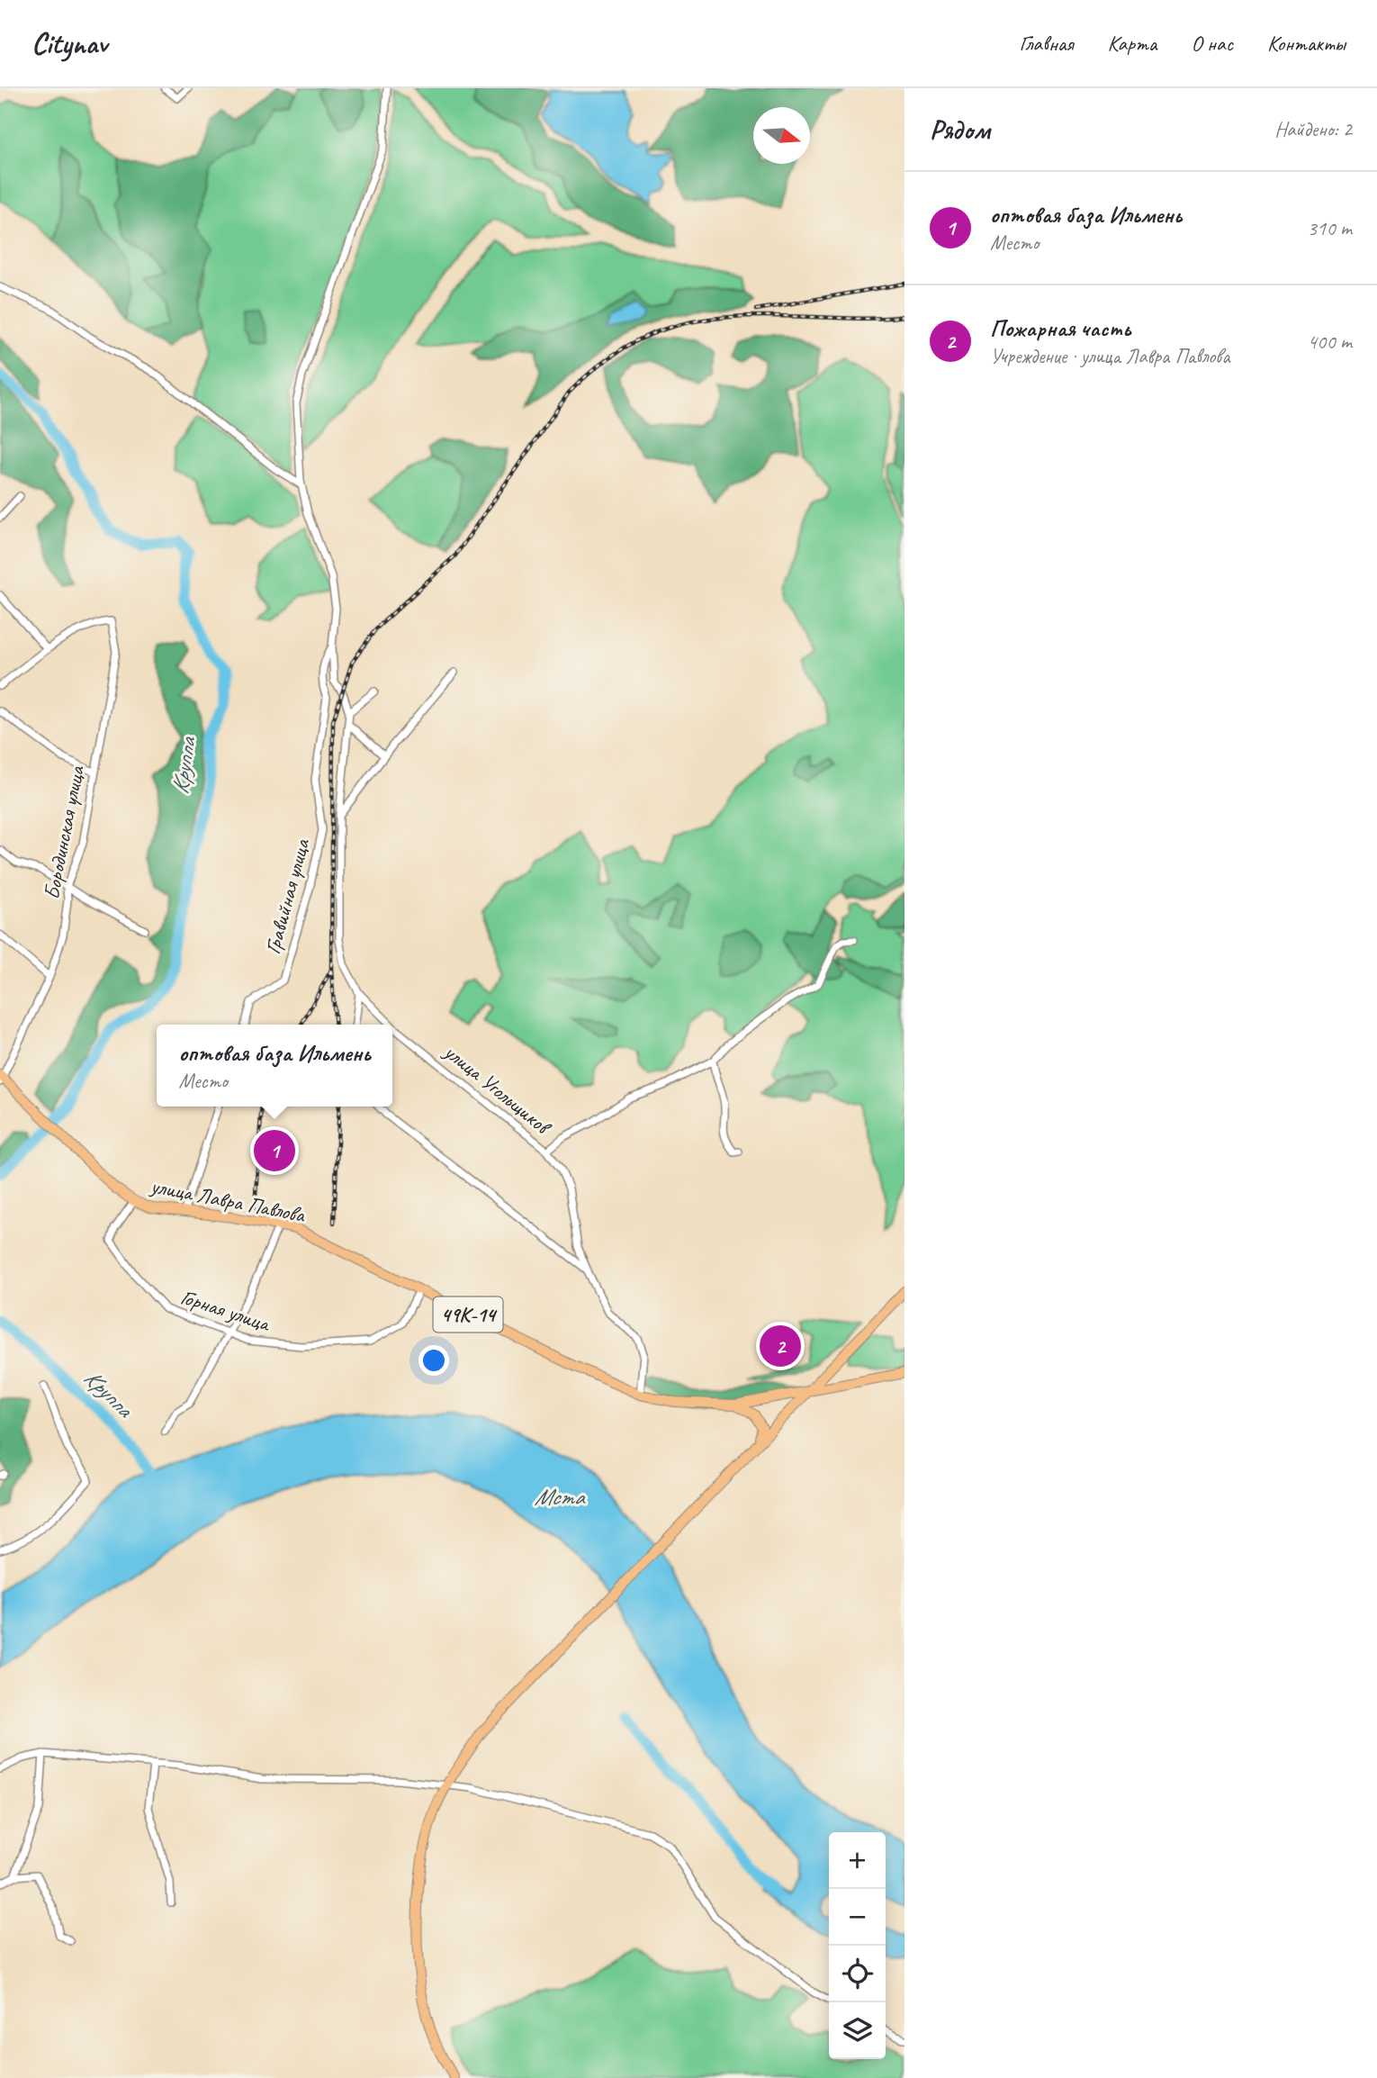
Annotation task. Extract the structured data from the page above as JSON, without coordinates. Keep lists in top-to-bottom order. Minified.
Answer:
{"streets":{"main road":["улица Лавра Павлова","49К-14"],"street":["Бородинская улица","Гравийная улица","улица Угольщиков","Горная улица"]},"crossings":[["Бородинская улица","49К-14"],["улица Угольщиков","улица Лавра Павлова"],["улица Лавра Павлова","Горная улица"],["улица Лавра Павлова","49К-14"],["Горная улица","49К-14"]],"water":["Круппа","Мста"],"north":"right","page":{"header":"Citynav","nav":["Главная","Карта","О нас","Контакты"],"heading":["Рядом","Найдено: 2"],"list":[{"mark":"1","name":"оптовая база Ильмень","note":"Место","value":"310 m"},{"mark":"2","name":"Пожарная часть","note":"Учреждение · улица Лавра Павлова","value":"400 m"}],"popup":["оптовая база Ильмень","Место"],"pins":["1","2"],"map_buttons":["+","−"]}}
